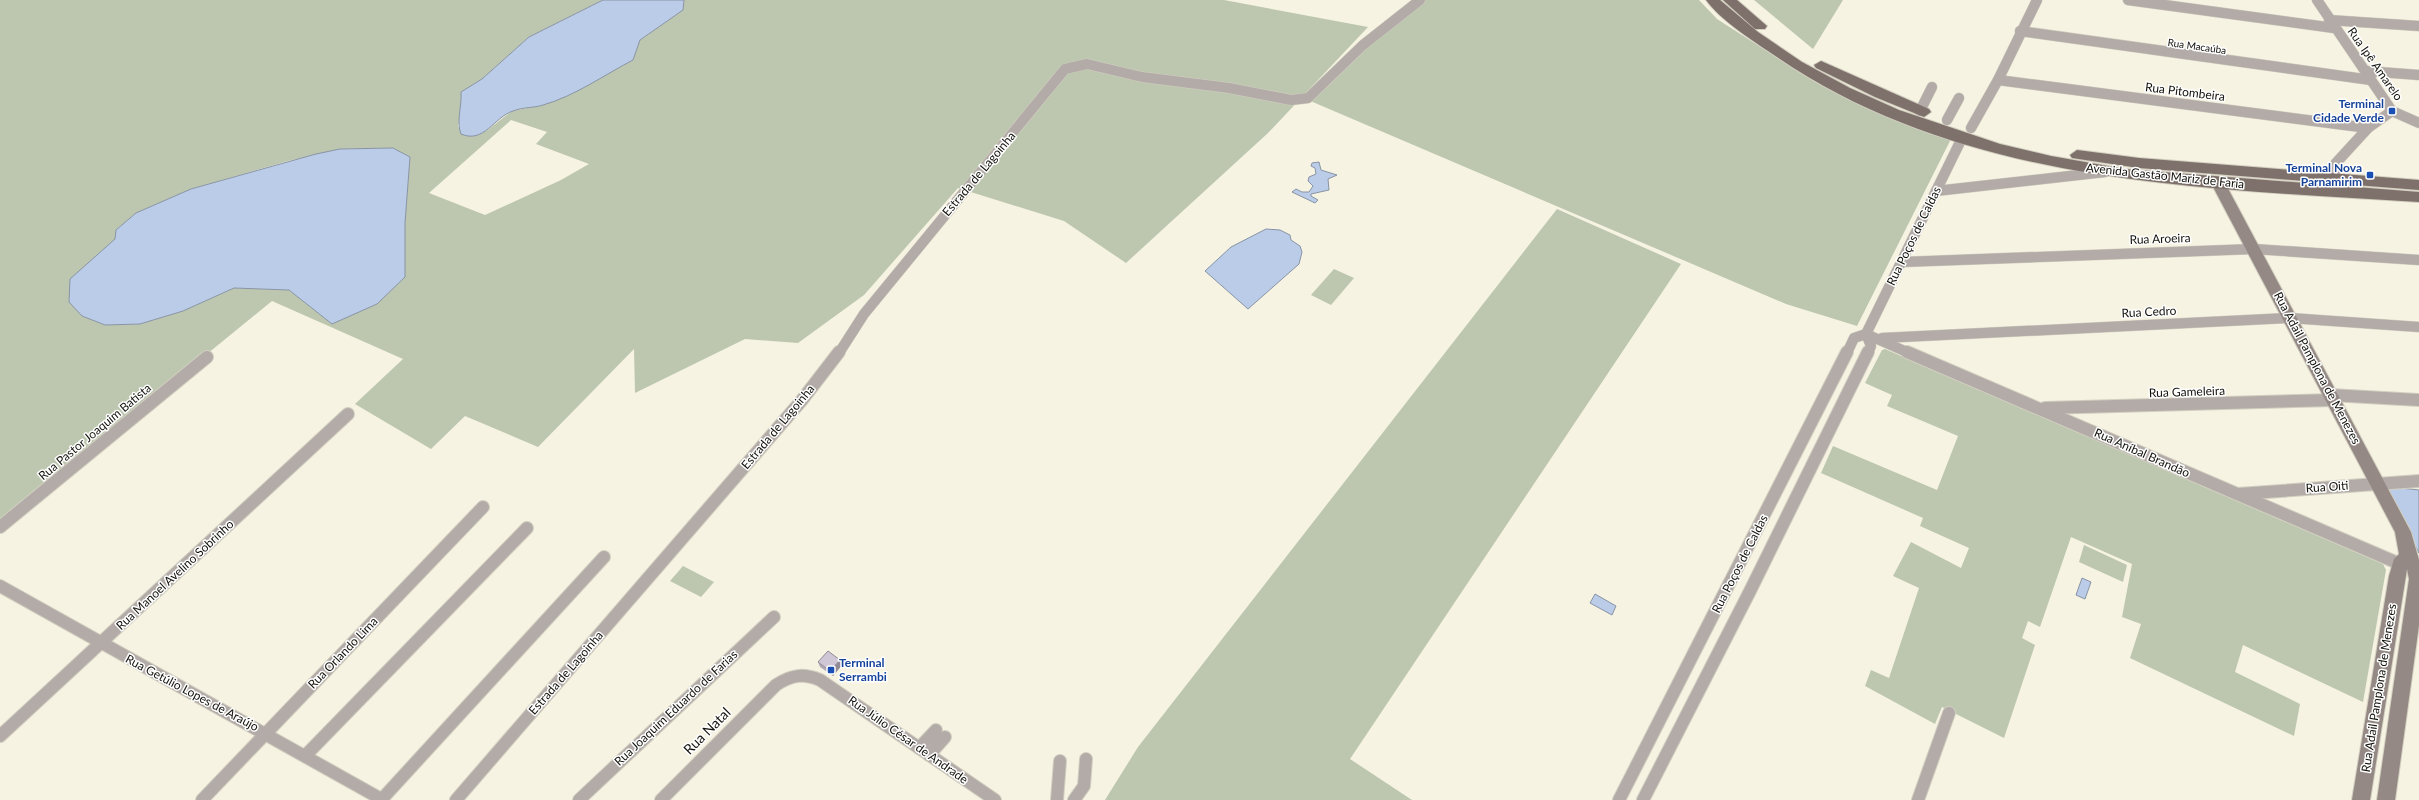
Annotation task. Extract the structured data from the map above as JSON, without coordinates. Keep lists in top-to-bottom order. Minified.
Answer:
{"streets":{"main road":["Avenida Gastão Mariz de Faria","Rua Adail Pamplona de Menezes"],"street":["Rua Macaúba","Rua Ipê Amarelo","Rua Pitombeira","Estrada de Lagoinha","Rua Poços de Caldas","Rua Aroeira","Rua Cedro","Rua Gameleira","Rua Pastor Joaquim Batista","Rua Aníbal Brandão","Rua Oiti","Rua Manoel Avelino Sobrinho","Rua Orlando Lima","Rua Getúlio Lopes de Araújo","Rua Joaquim Eduardo de Farias","Rua Natal","Rua Júlio César de Andrade"]},"crossings":[["Rua Macaúba","Rua Ipê Amarelo"],["Rua Macaúba","Rua Poços de Caldas"],["Rua Ipê Amarelo","Rua Pitombeira"],["Rua Ipê Amarelo","Avenida Gastão Mariz de Faria"],["Rua Pitombeira","Rua Poços de Caldas"],["Avenida Gastão Mariz de Faria","Rua Poços de Caldas"],["Avenida Gastão Mariz de Faria","Rua Adail Pamplona de Menezes"],["Rua Poços de Caldas","Rua Aroeira"],["Rua Poços de Caldas","Rua Aníbal Brandão"],["Rua Aroeira","Rua Adail Pamplona de Menezes"],["Rua Cedro","Rua Adail Pamplona de Menezes"],["Rua Cedro","Rua Aníbal Brandão"],["Rua Adail Pamplona de Menezes","Rua Gameleira"],["Rua Adail Pamplona de Menezes","Rua Aníbal Brandão"],["Rua Adail Pamplona de Menezes","Rua Oiti"],["Rua Gameleira","Rua Aníbal Brandão"],["Rua Aníbal Brandão","Rua Oiti"],["Rua Manoel Avelino Sobrinho","Rua Getúlio Lopes de Araújo"],["Rua Orlando Lima","Rua Getúlio Lopes de Araújo"],["Rua Natal","Rua Júlio César de Andrade"]],"places":{"transit":["Terminal Cidade Verde","Terminal Nova Parnamirim","Terminal Serrambi"]}}
